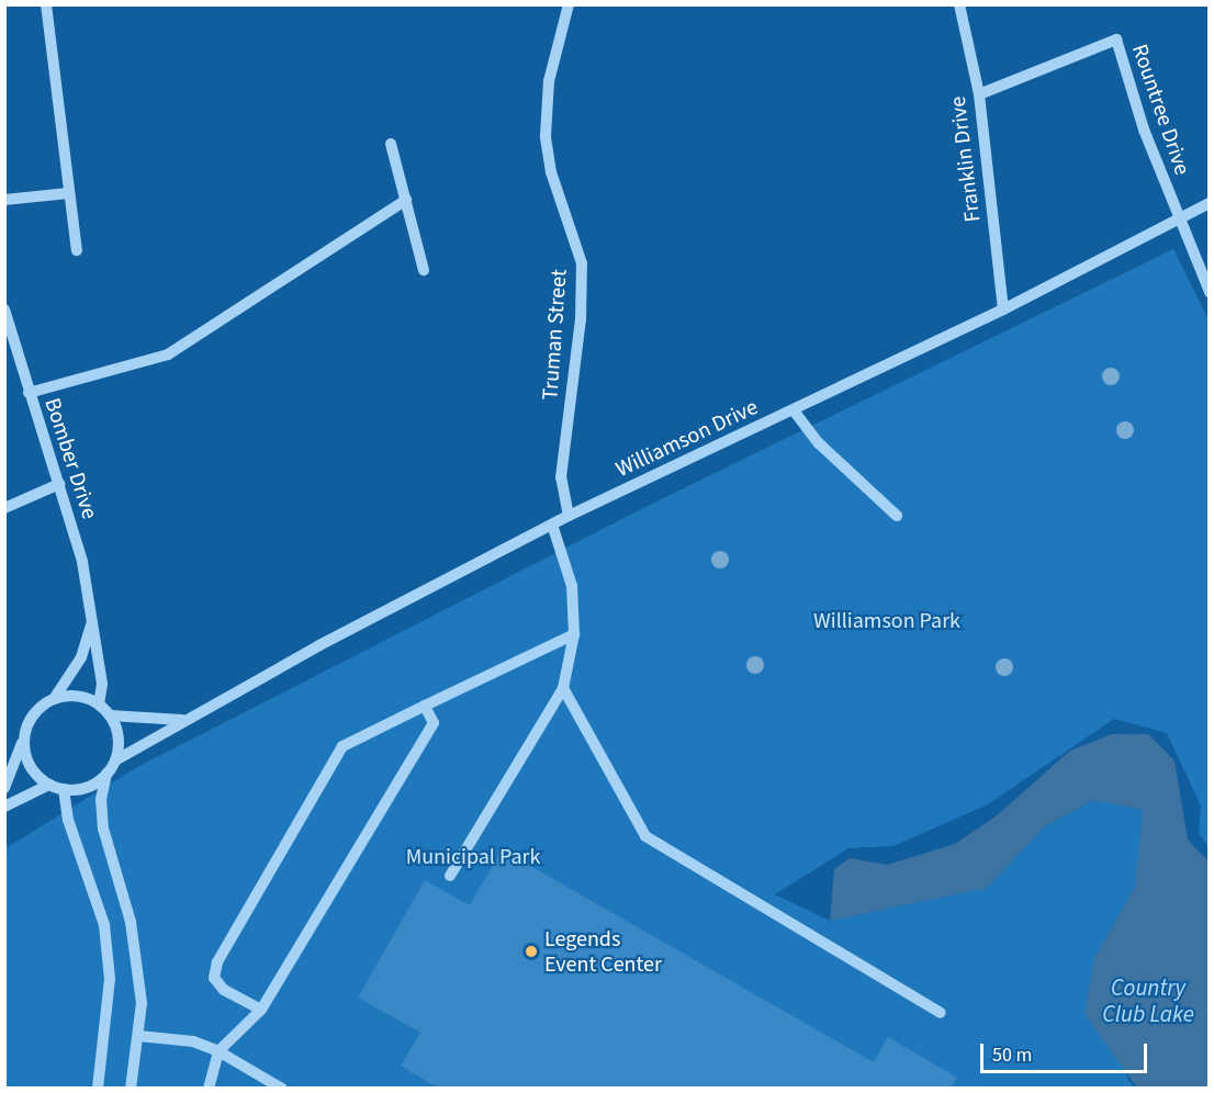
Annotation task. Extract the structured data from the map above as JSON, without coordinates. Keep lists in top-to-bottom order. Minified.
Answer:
{"streets":{"street":["Rountree Drive","Franklin Drive","Truman Street","Williamson Drive","Bomber Drive"]},"crossings":[["Rountree Drive","Franklin Drive"],["Rountree Drive","Williamson Drive"],["Franklin Drive","Williamson Drive"],["Truman Street","Williamson Drive"],["Williamson Drive","Bomber Drive"]],"water":["Country Club Lake"],"parks":["Williamson Park","Municipal Park"],"places":["Legends Event Center"],"scale_bar":"50 m"}
